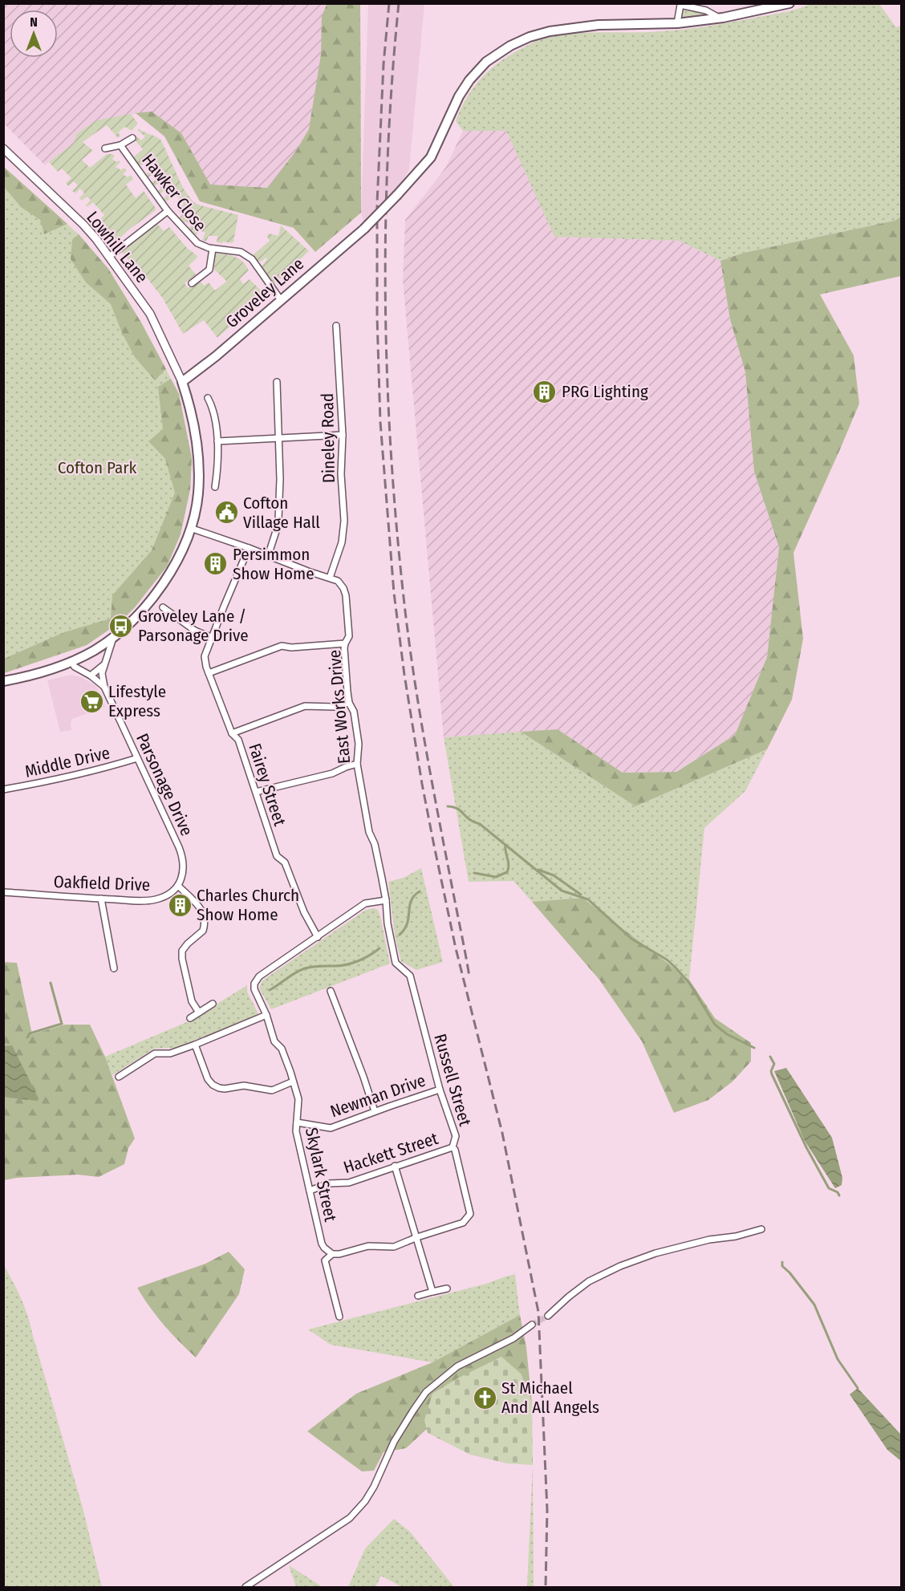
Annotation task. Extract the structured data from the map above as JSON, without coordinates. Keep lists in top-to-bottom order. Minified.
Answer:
{"streets":{"main road":["Groveley Lane"],"street":["Hawker Close","Lowhill Lane","Dineley Road","East Works Drive","Middle Drive","Parsonage Drive","Fairey Street","Oakfield Drive","Russell Street","Newman Drive","Hackett Street","Skylark Street"]},"crossings":[["Hawker Close","Groveley Lane"],["Lowhill Lane","Groveley Lane"],["Dineley Road","East Works Drive"],["East Works Drive","Fairey Street"],["East Works Drive","Russell Street"],["Middle Drive","Parsonage Drive"],["Parsonage Drive","Oakfield Drive"],["Fairey Street","Skylark Street"],["Russell Street","Newman Drive"],["Russell Street","Hackett Street"],["Newman Drive","Skylark Street"],["Hackett Street","Skylark Street"]],"parks":["Cofton Park"],"places":{"building":["PRG Lighting","Persimmon Show Home","Charles Church Show Home"],"public building":["Cofton Village Hall"],"bus stop":["Groveley Lane / Parsonage Drive"],"supermarket":["Lifestyle Express"],"church":["St Michael And All Angels"]},"north":"top"}
